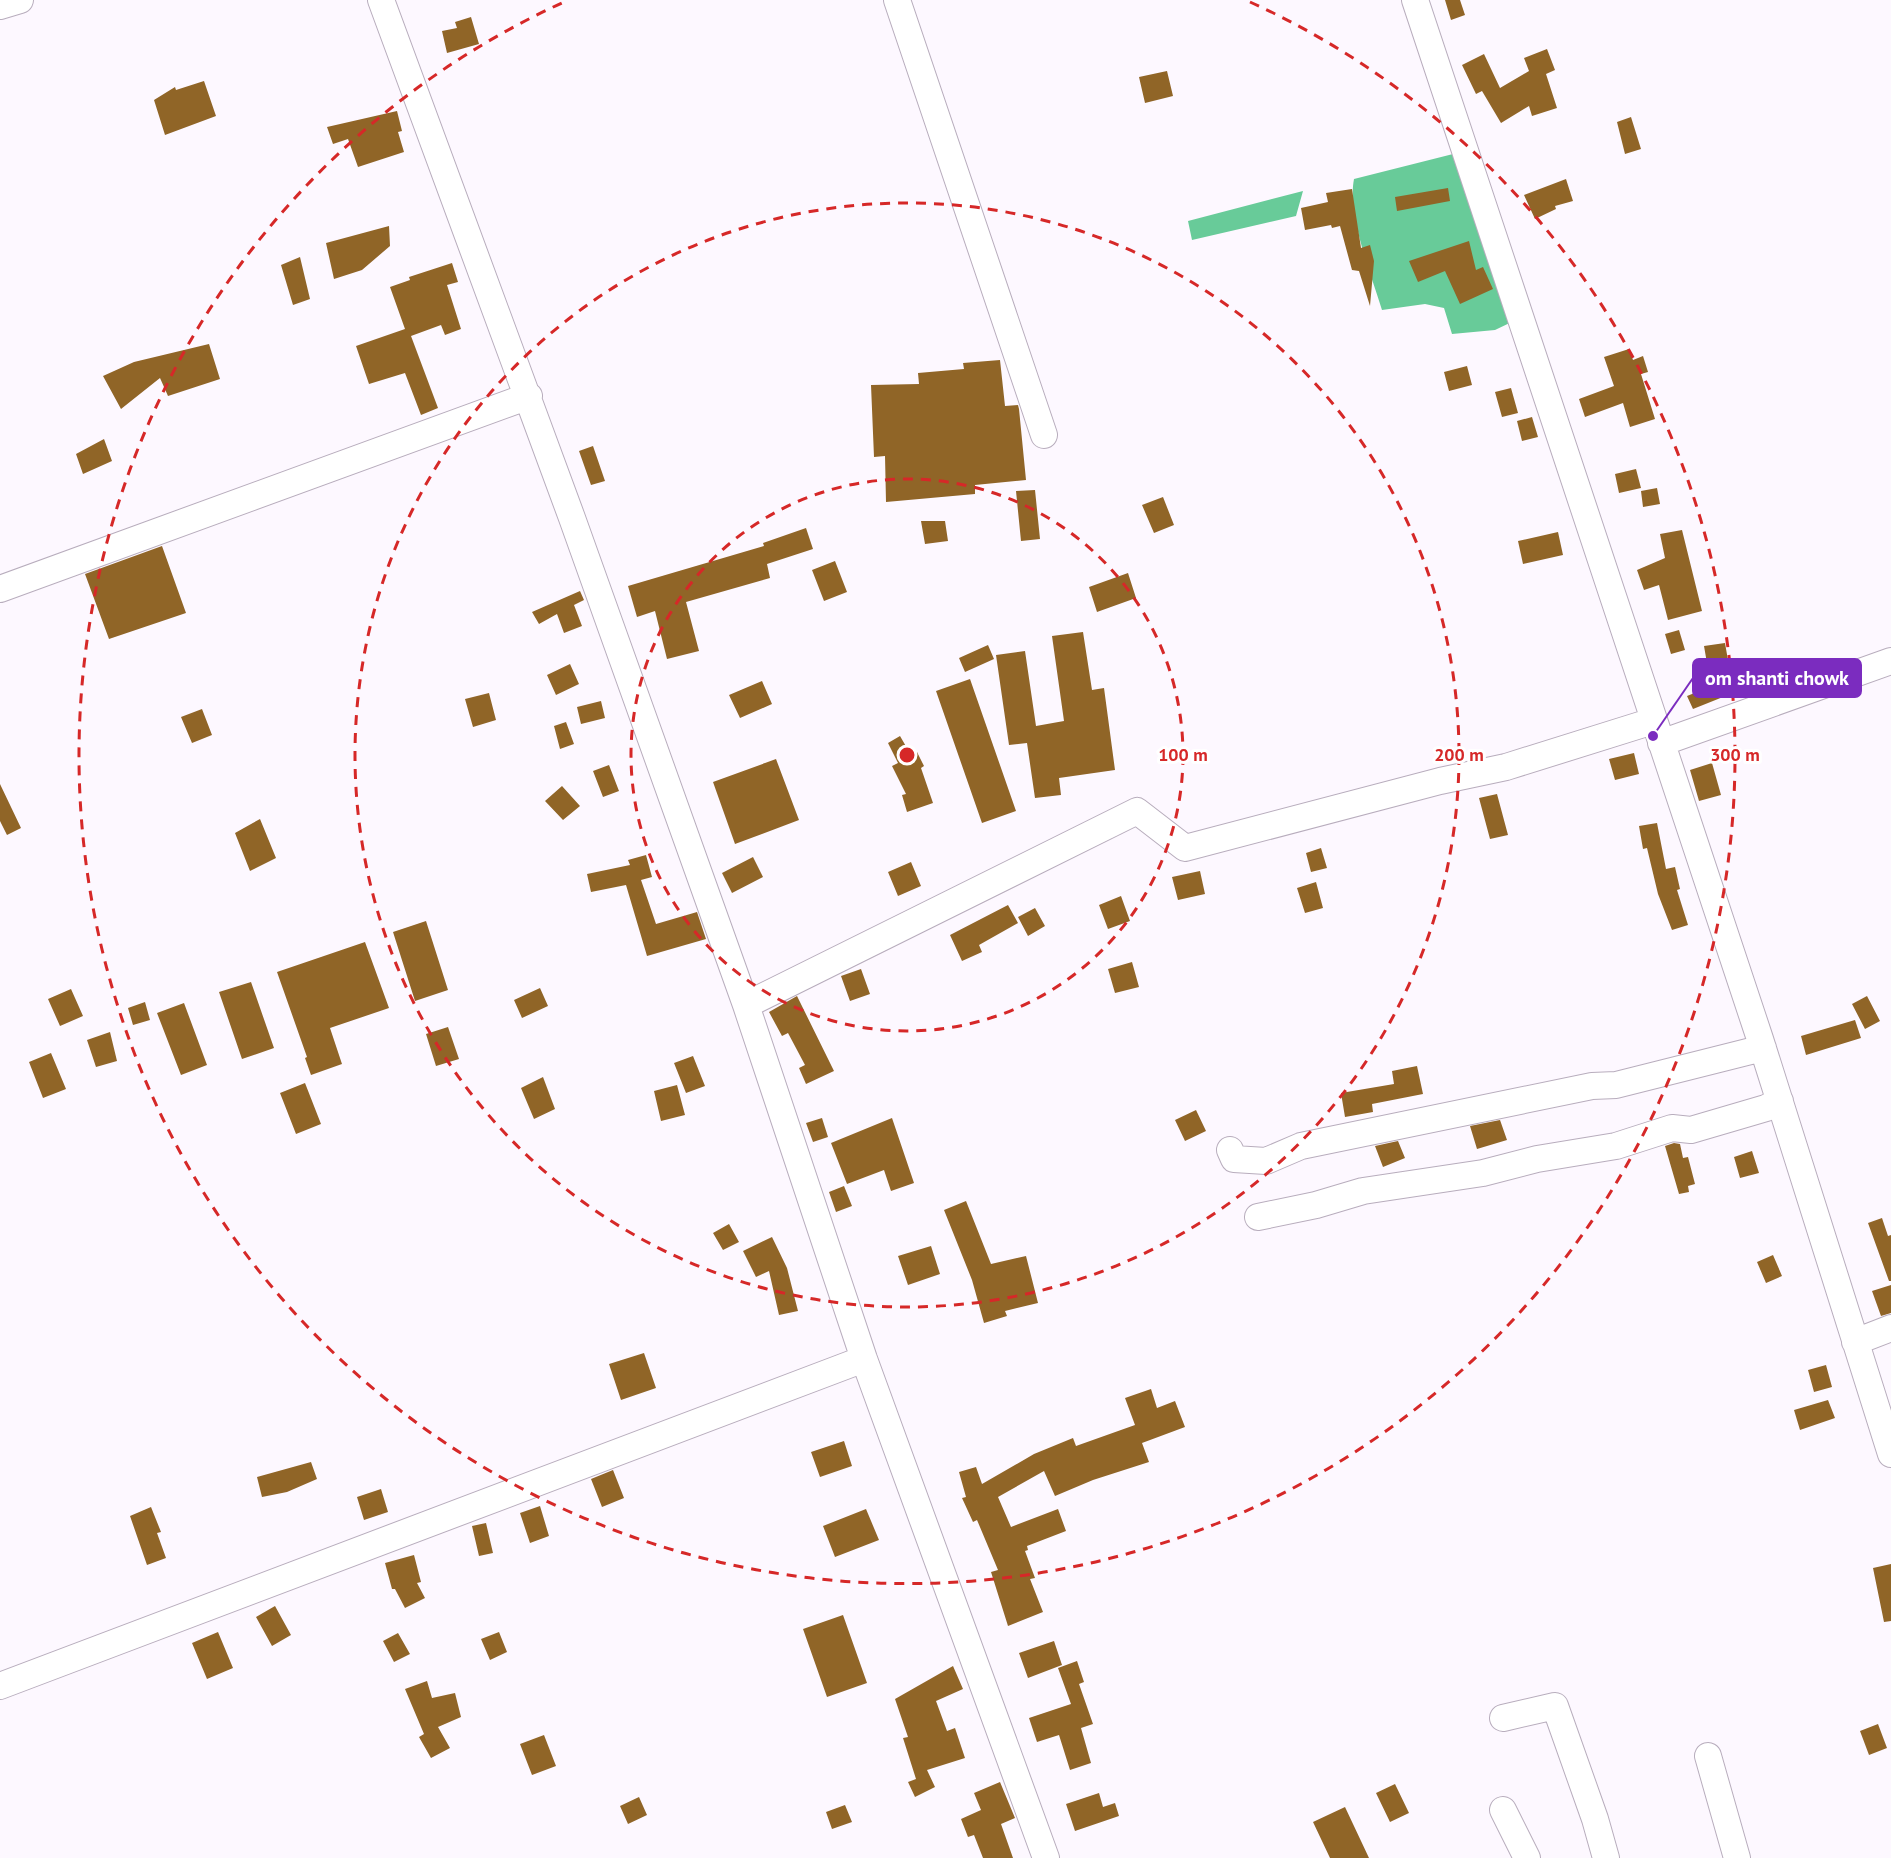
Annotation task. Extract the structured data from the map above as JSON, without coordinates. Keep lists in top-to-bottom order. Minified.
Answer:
{"places":["om shanti chowk"],"rings":["100 m","200 m","300 m"]}
